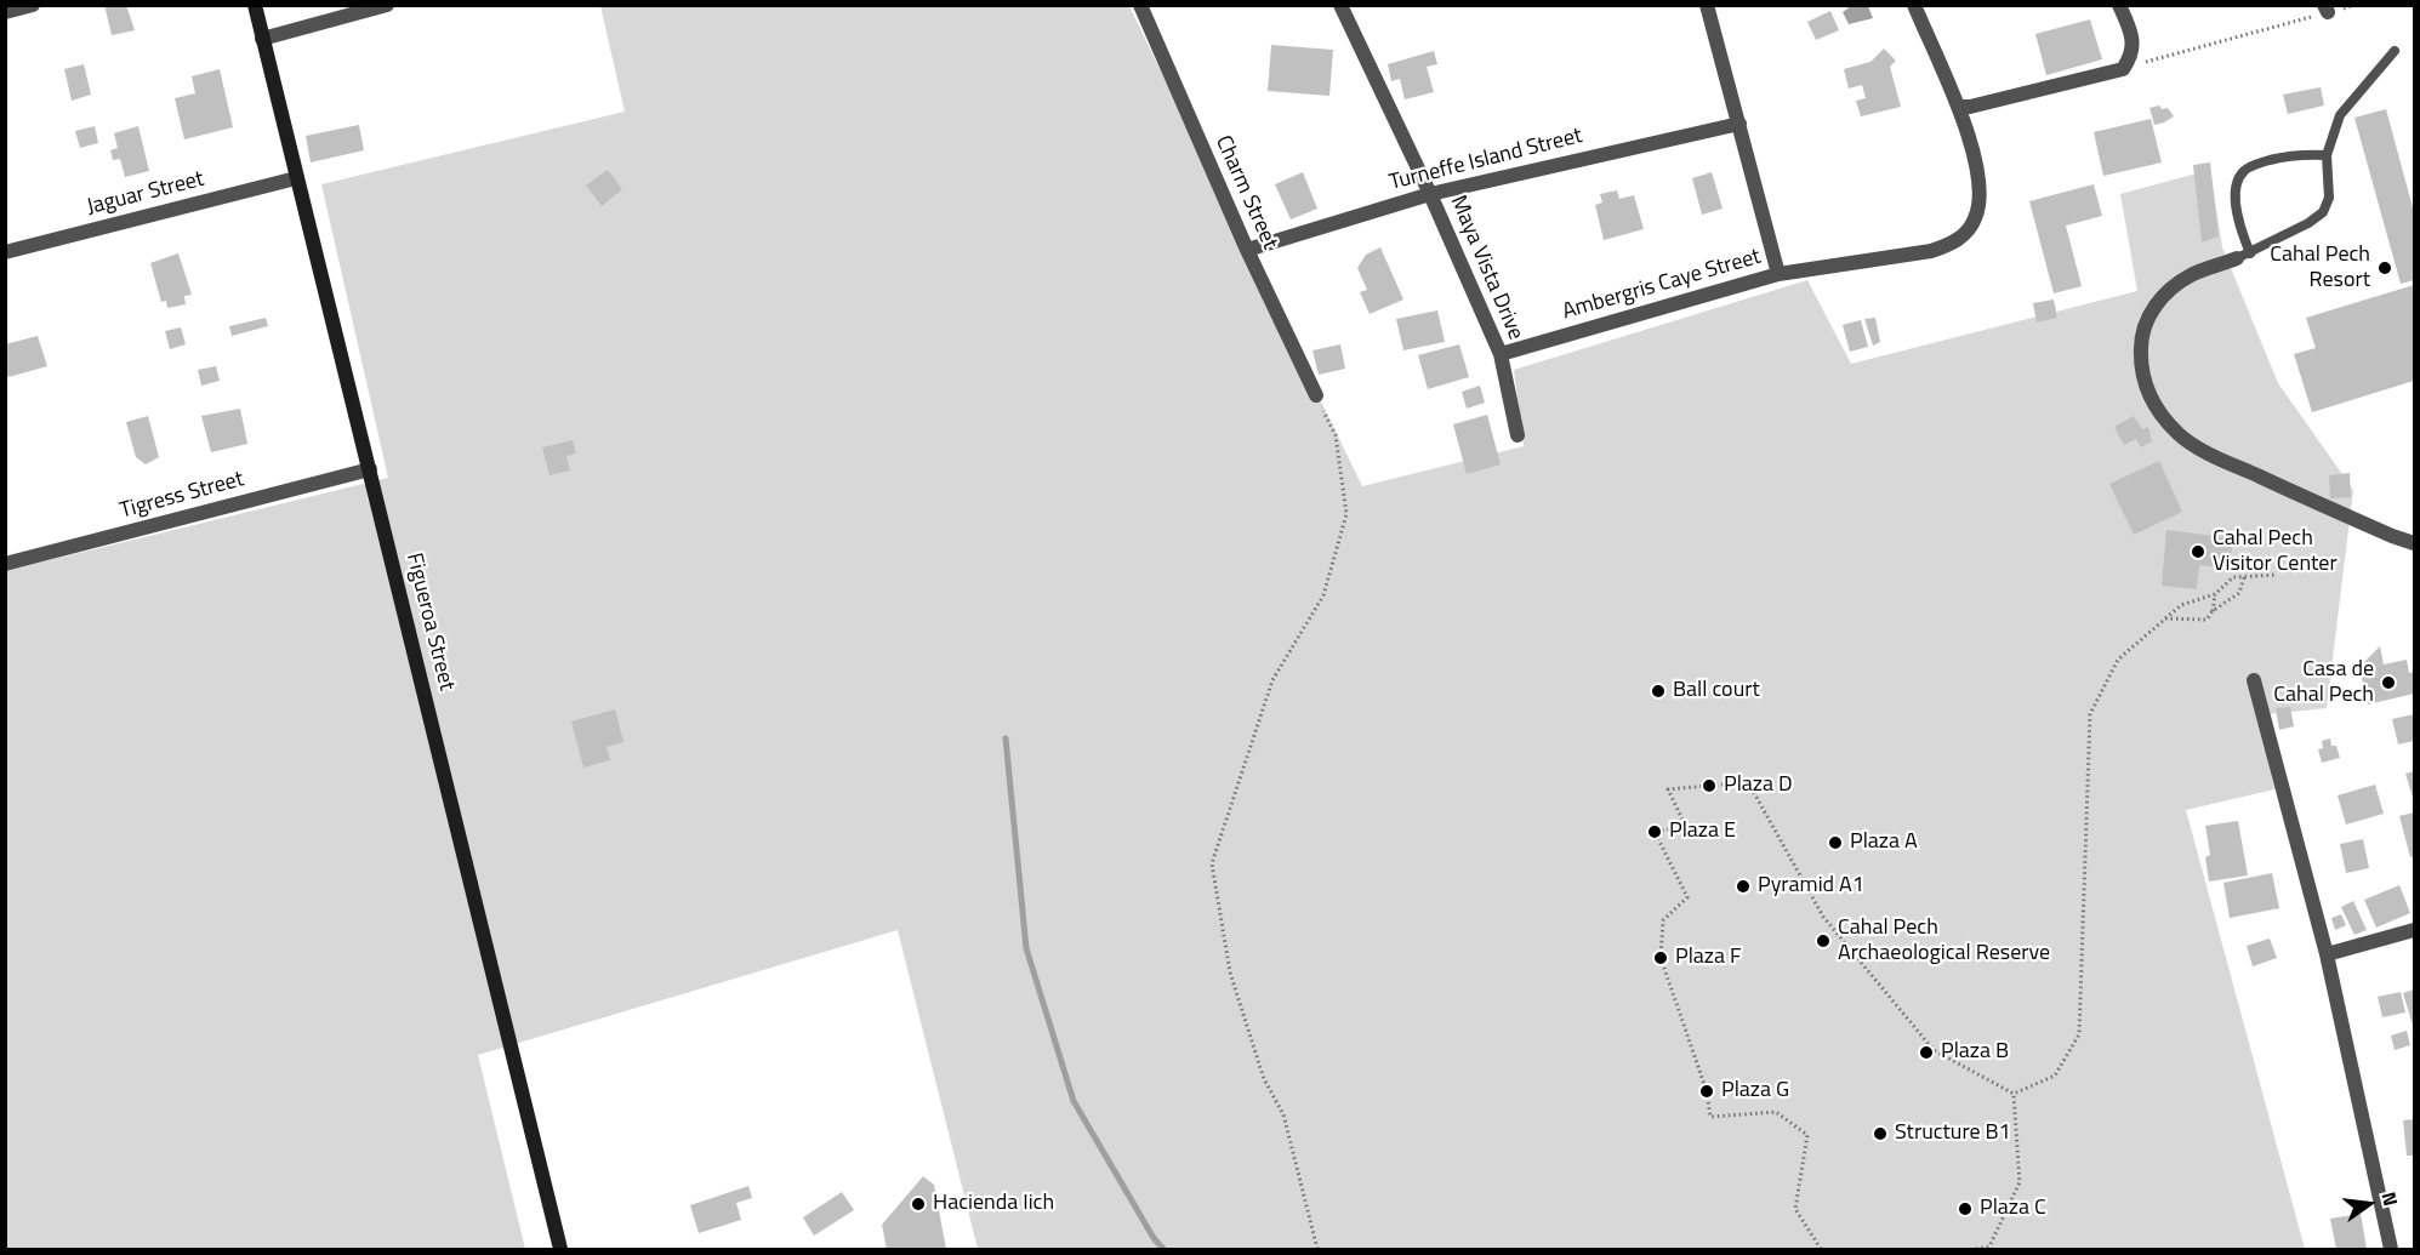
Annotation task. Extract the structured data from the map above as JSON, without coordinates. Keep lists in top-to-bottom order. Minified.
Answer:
{"streets":{"street":["Turneffe Island Street","Charm Street","Jaguar Street","Maya Vista Drive","Ambergris Caye Street","Tigress Street","Figueroa Street"]},"crossings":[["Turneffe Island Street","Charm Street"],["Turneffe Island Street","Maya Vista Drive"],["Turneffe Island Street","Ambergris Caye Street"],["Jaguar Street","Figueroa Street"],["Maya Vista Drive","Ambergris Caye Street"],["Tigress Street","Figueroa Street"]],"places":["Cahal Pech Resort","Cahal Pech Visitor Center","Casa de Cahal Pech","Ball court","Plaza D","Plaza E","Plaza A","Pyramid A1","Cahal Pech Archaeological Reserve","Plaza F","Plaza B","Plaza G","Structure B1","Hacienda Iich","Plaza C"],"north":"right"}
